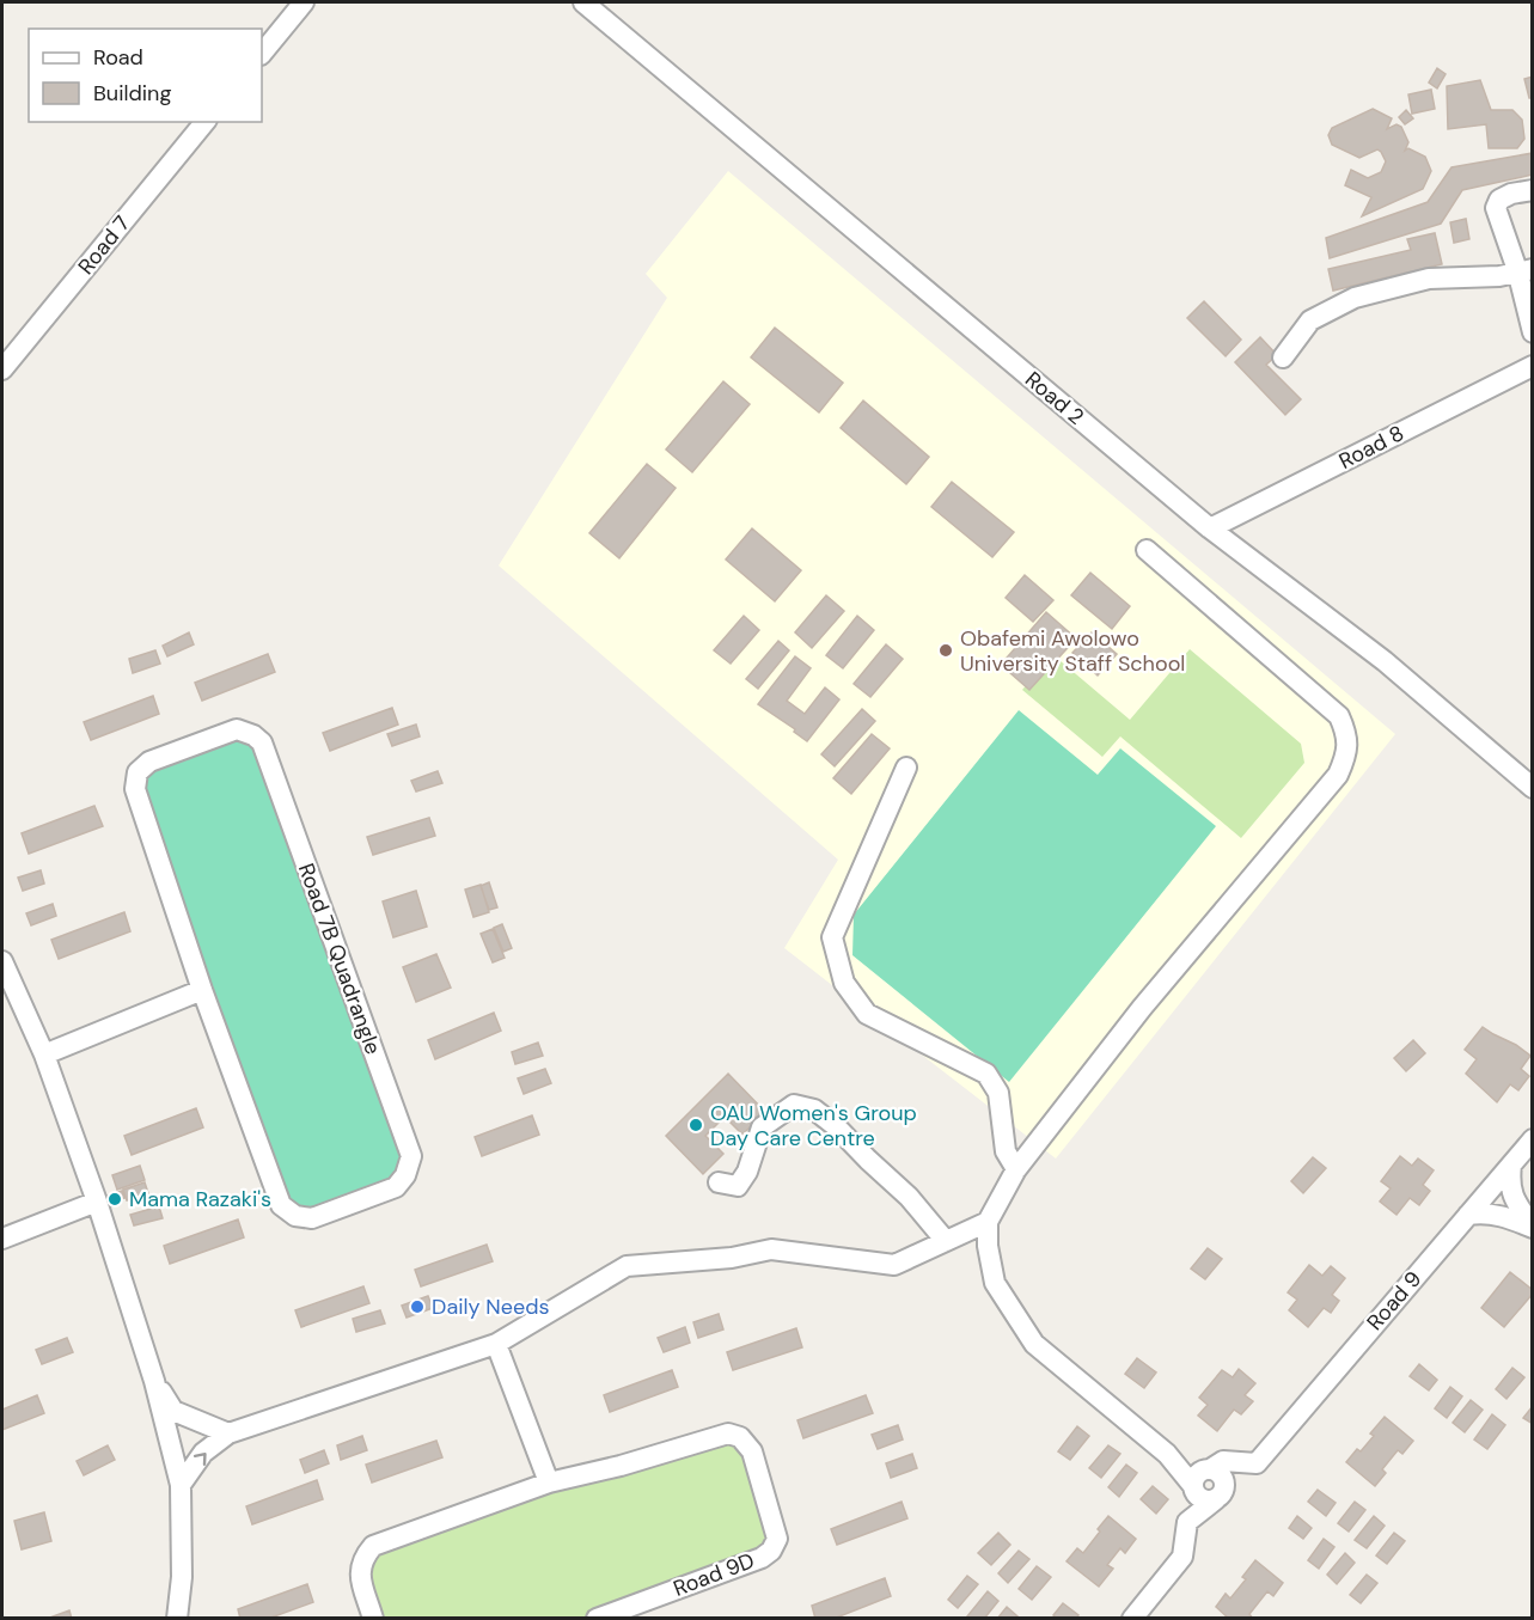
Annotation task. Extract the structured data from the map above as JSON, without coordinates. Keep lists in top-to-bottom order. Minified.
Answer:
{"streets":{"street":["Road 7","Road 2","Road 8","Road 7B Quadrangle","Road 9","Road 9D"]},"crossings":[["Road 2","Road 8"]],"places":["Obafemi Awolowo University Staff School","OAU Women's Group Day Care Centre","Mama Razaki's","Daily Needs"],"legend":["Road","Building"]}
